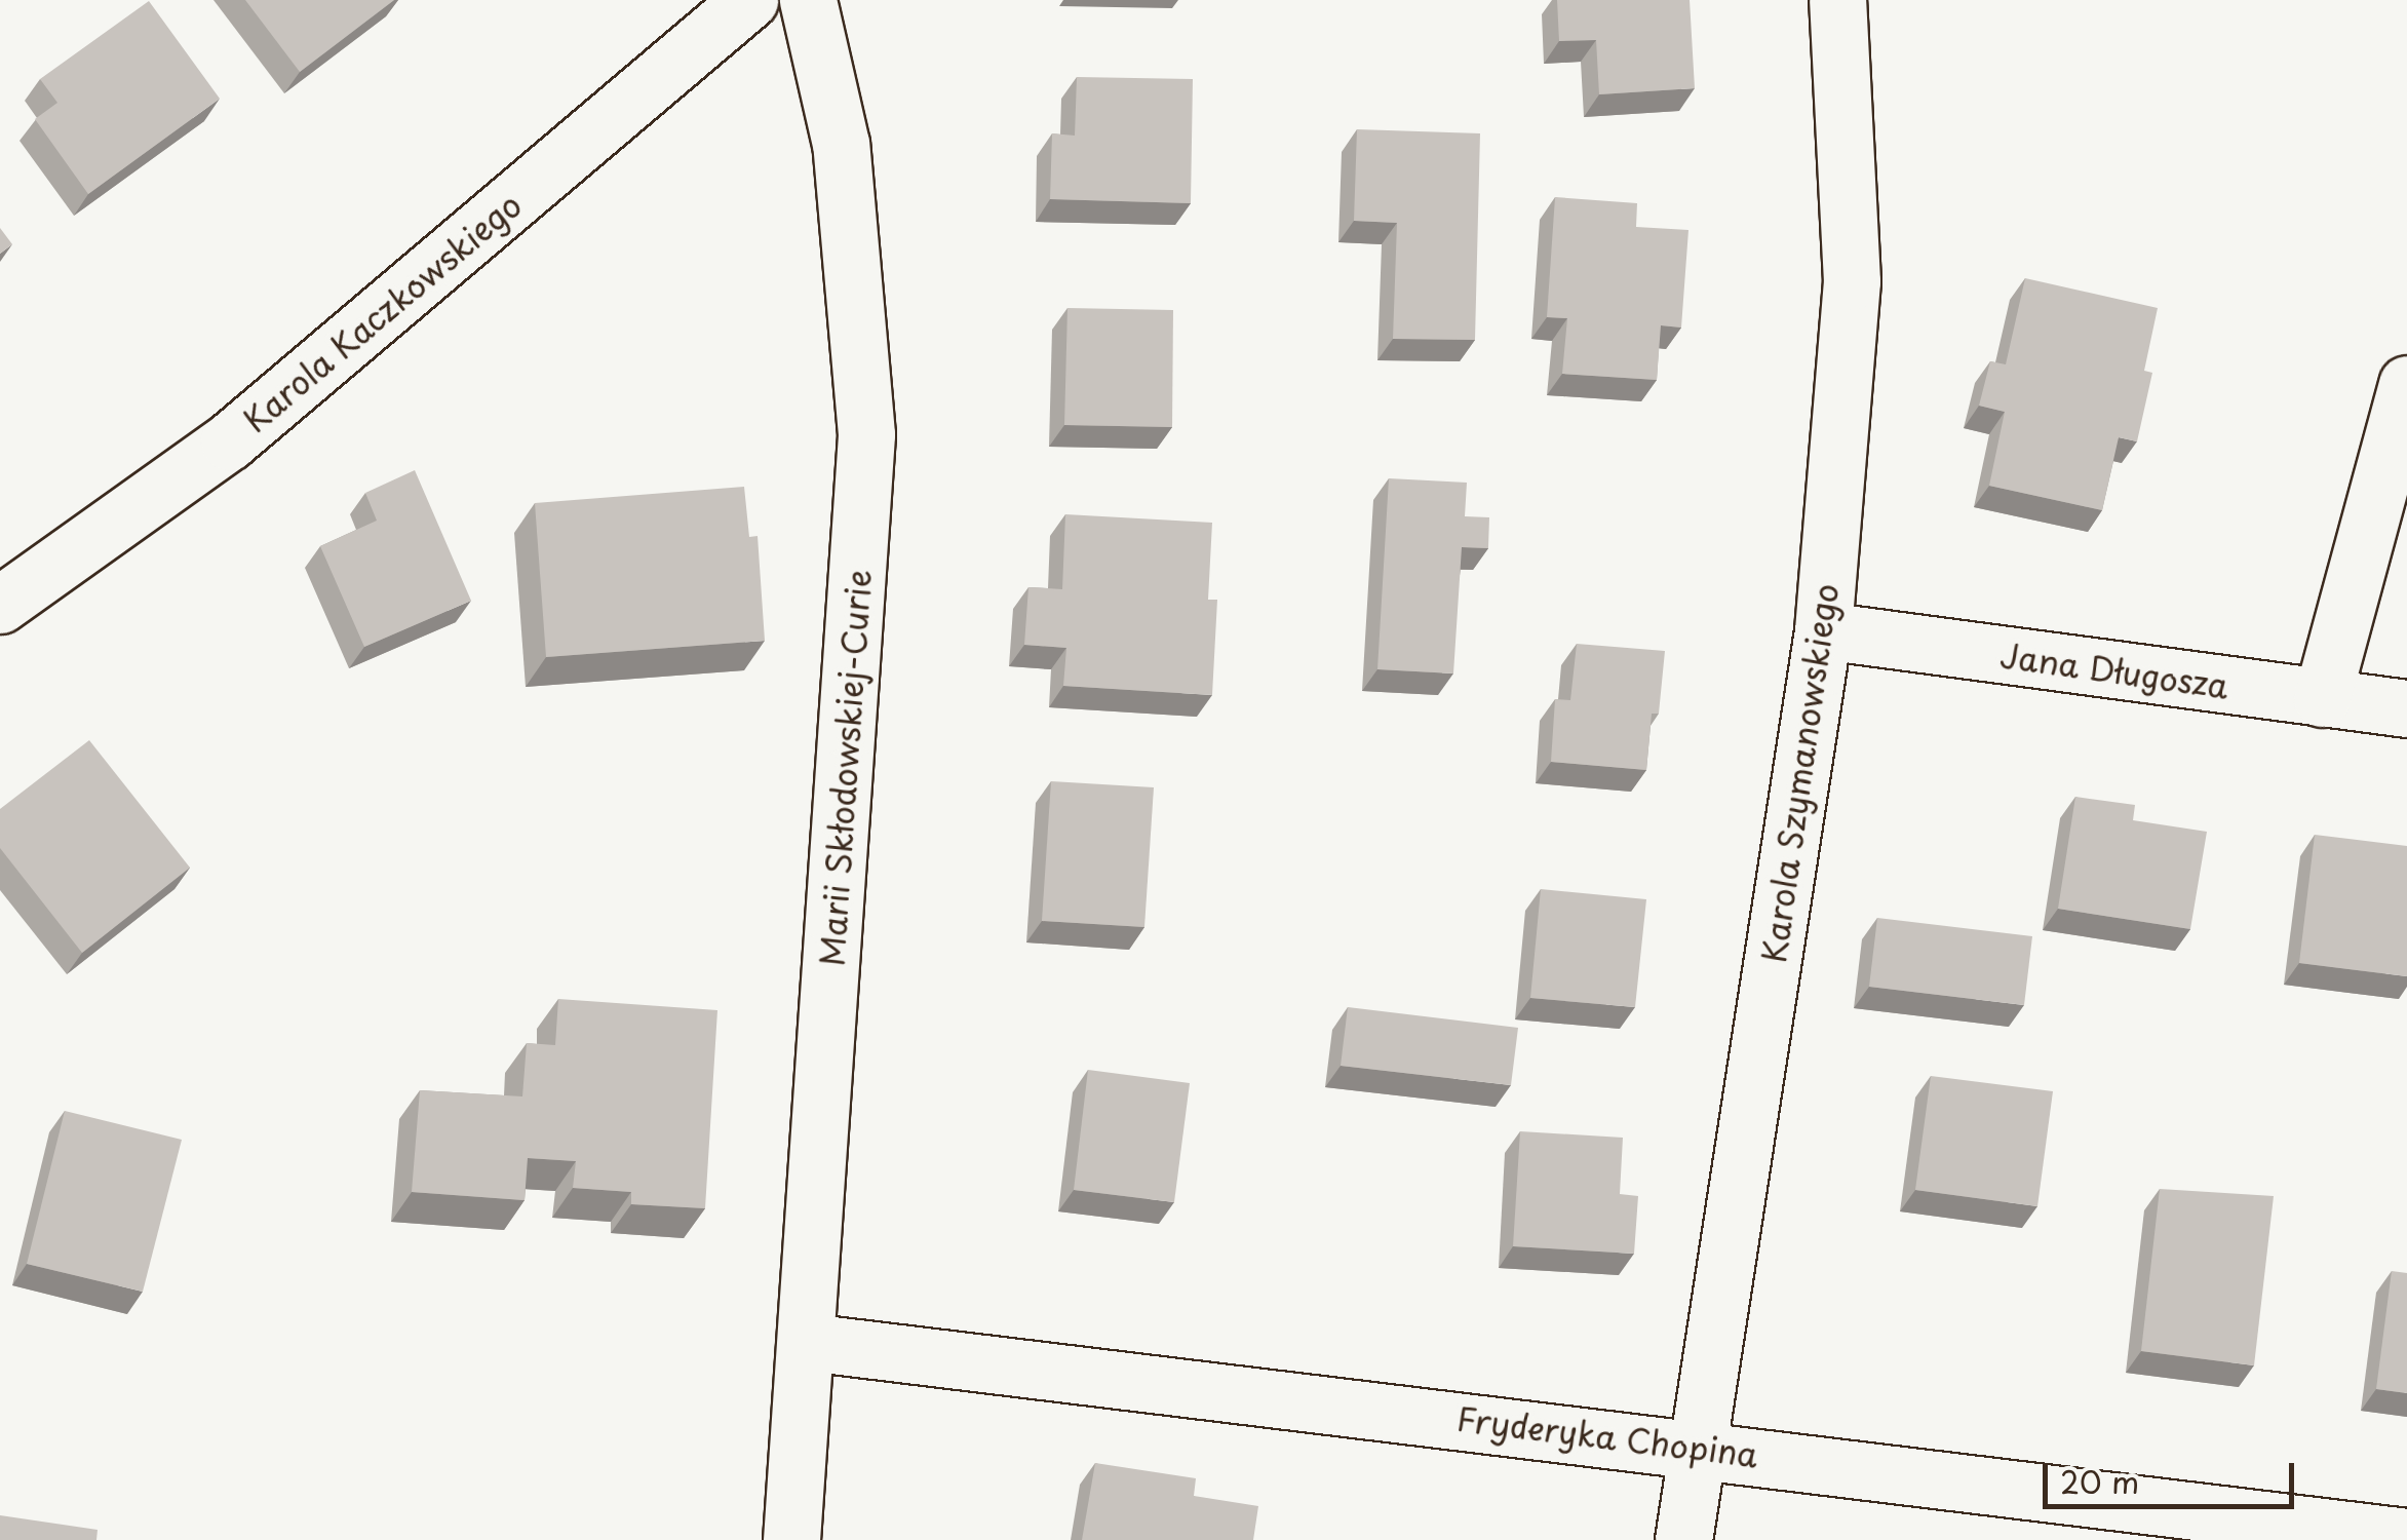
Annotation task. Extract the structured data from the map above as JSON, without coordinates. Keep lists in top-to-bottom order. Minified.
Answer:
{"streets":{"street":["Karola Kaczkowskiego","Jana Długosza","Marii Skłodowskiej-Curie","Karola Szymanowskiego","Fryderyka Chopina"]},"crossings":[["Jana Długosza","Karola Szymanowskiego"],["Marii Skłodowskiej-Curie","Fryderyka Chopina"],["Karola Szymanowskiego","Fryderyka Chopina"]],"scale_bar":"20 m"}
